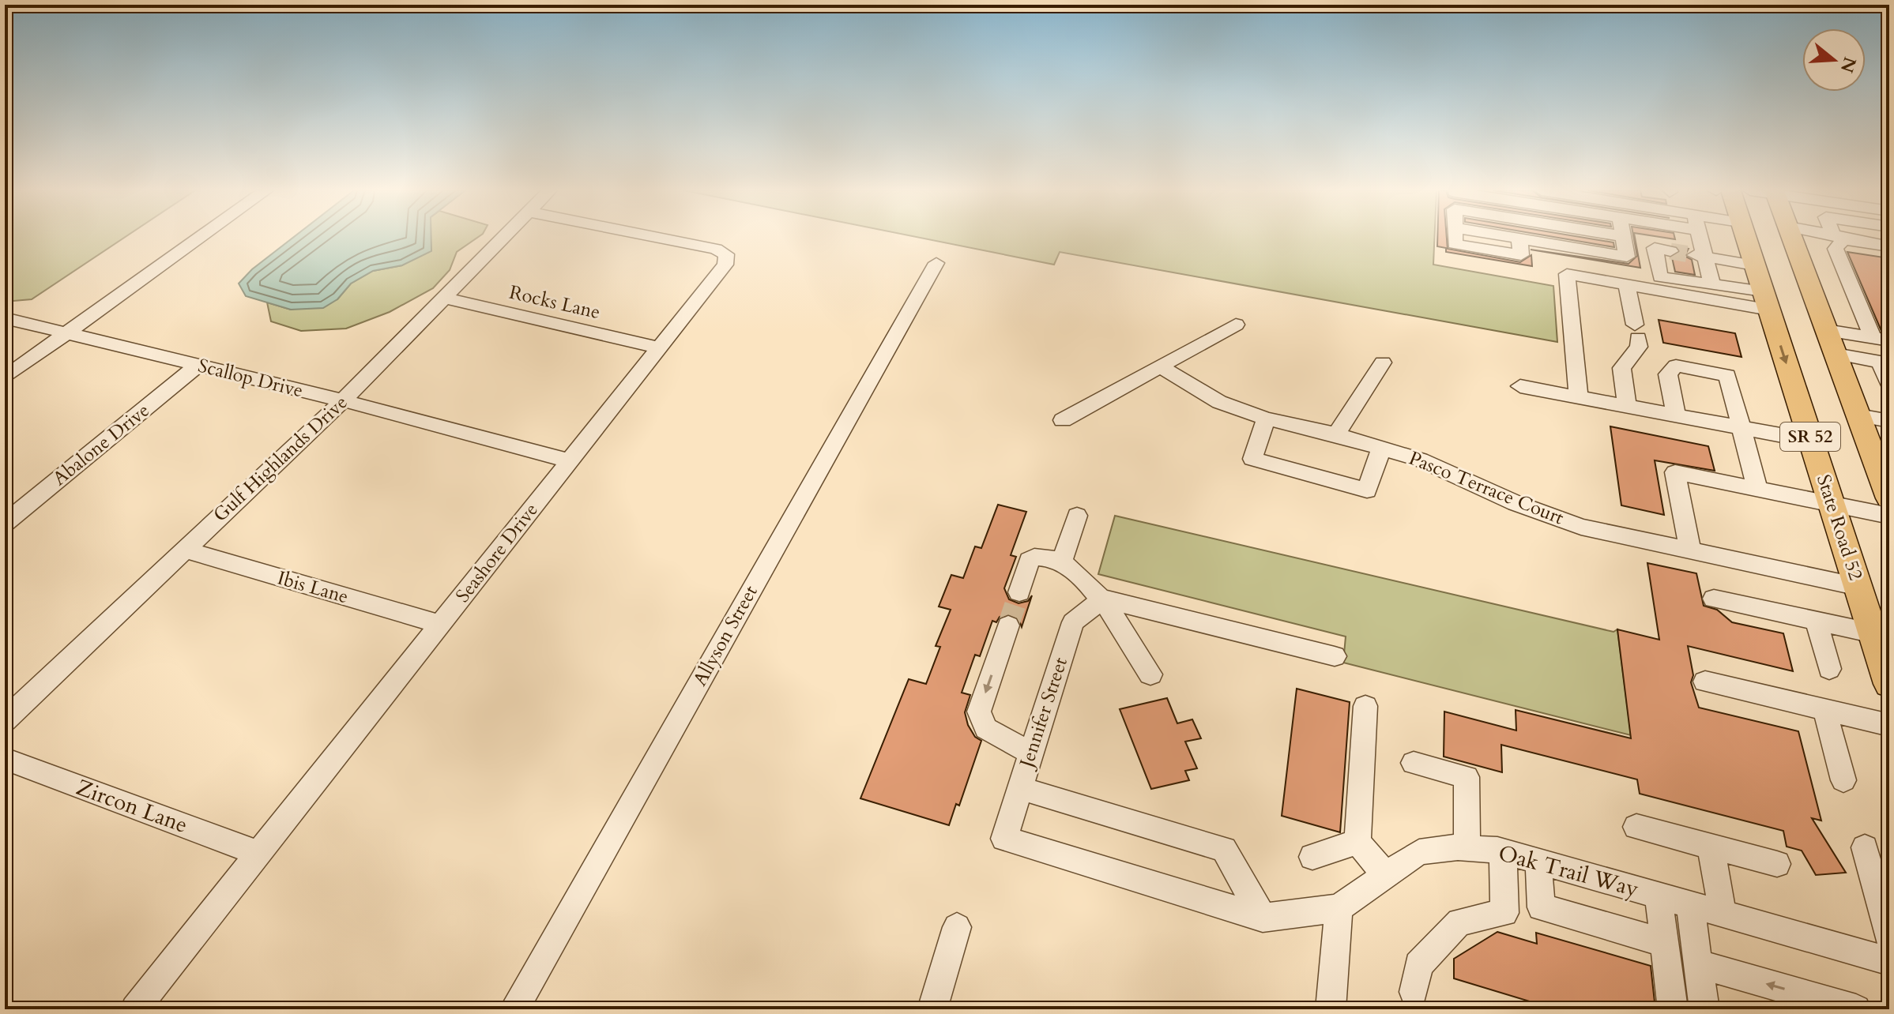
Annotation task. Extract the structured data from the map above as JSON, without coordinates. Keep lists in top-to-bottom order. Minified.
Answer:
{"streets":{"main road":["SR 52","State Road 52"],"street":["Rocks Lane","Scallop Drive","Abalone Drive","Gulf Highlands Drive","Pasco Terrace Court","Seashore Drive","Ibis Lane","Allyson Street","Jennifer Street","Zircon Lane","Oak Trail Way"]},"crossings":[["Rocks Lane","Gulf Highlands Drive"],["Rocks Lane","Seashore Drive"],["Scallop Drive","Abalone Drive"],["Scallop Drive","Gulf Highlands Drive"],["Scallop Drive","Seashore Drive"],["Gulf Highlands Drive","Ibis Lane"],["Pasco Terrace Court","State Road 52"],["Seashore Drive","Ibis Lane"],["Seashore Drive","Zircon Lane"],["Jennifer Street","Oak Trail Way"]],"north":"right"}
